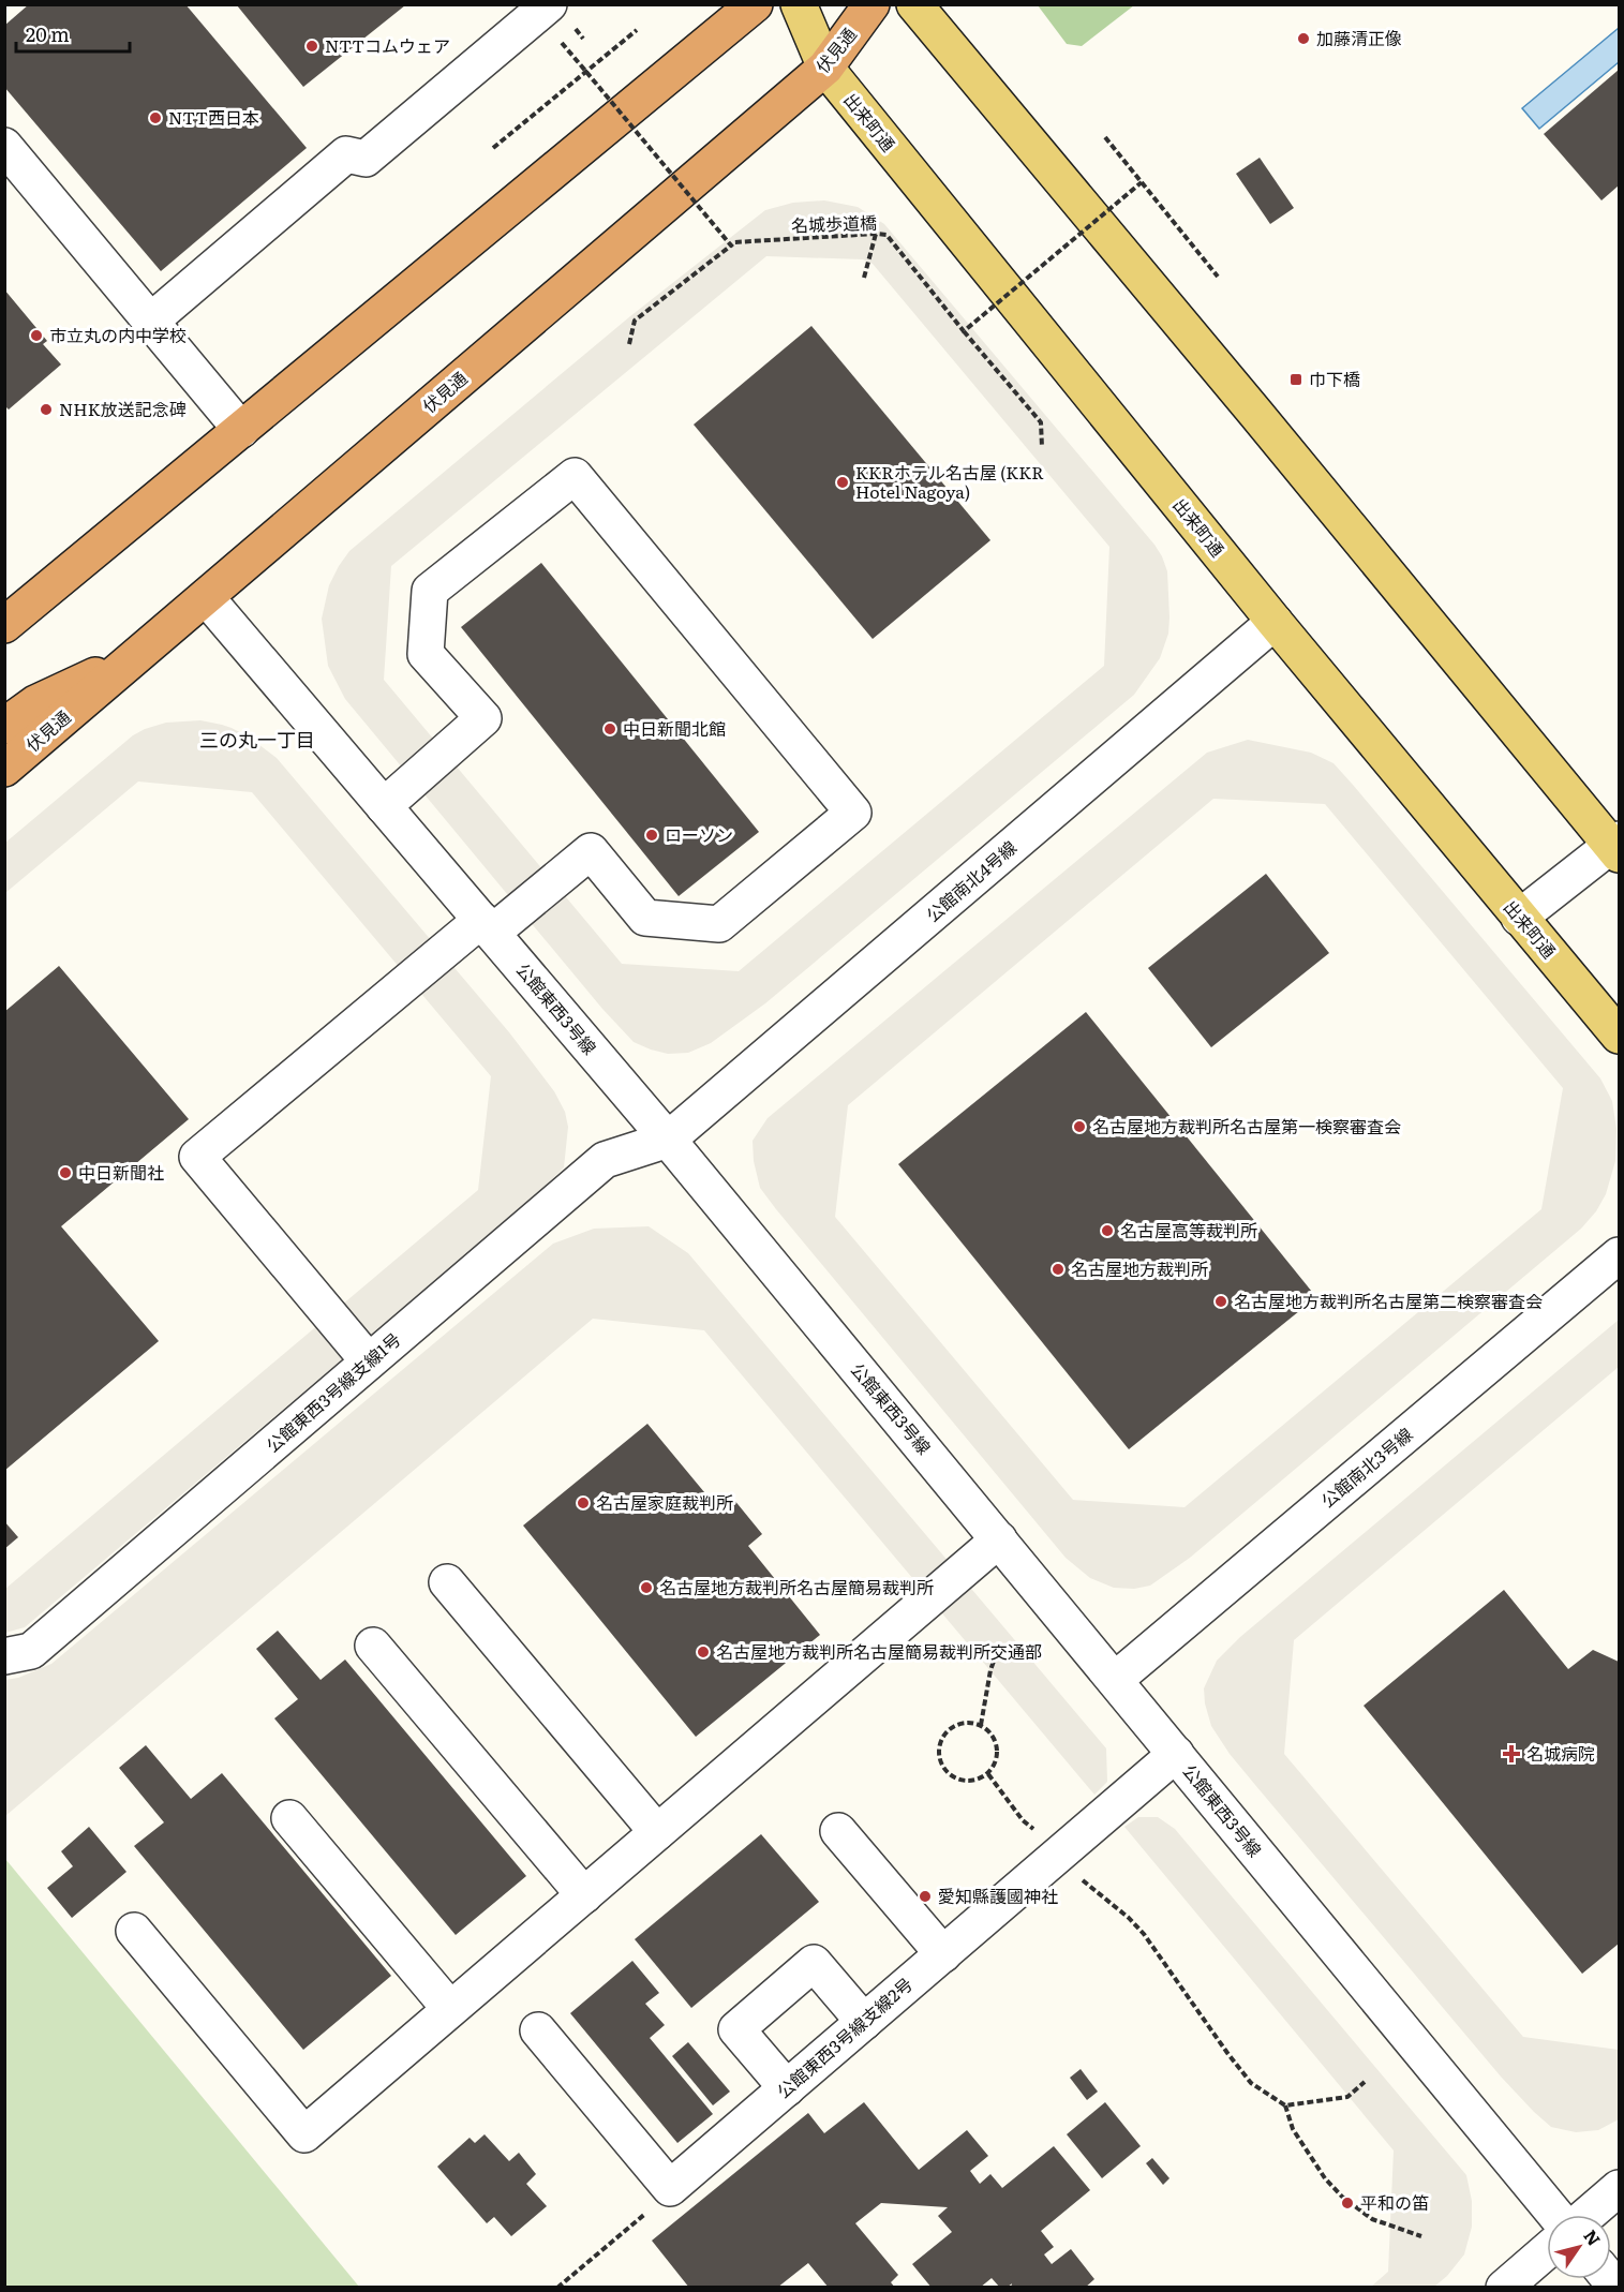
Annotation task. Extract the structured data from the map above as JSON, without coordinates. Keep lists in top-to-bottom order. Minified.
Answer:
{"streets":{"highway":["伏見通"],"main road":["出来町通"],"street":["公館南北4号線","公館東西3号線","公館東西3号線支線1号","公館南北3号線","公館東西3号線支線2号"],"path":["名城歩道橋"]},"crossings":[["伏見通","出来町通"],["伏見通","公館東西3号線"],["出来町通","公館南北4号線"],["公館南北4号線","公館東西3号線"],["公館南北4号線","公館東西3号線支線1号"],["公館東西3号線","公館東西3号線支線1号"],["公館東西3号線","公館南北3号線"],["公館東西3号線","公館東西3号線支線2号"]],"districts":["三の丸一丁目"],"places":{"other":["加藤清正像","NTTコムウェア","NTT西日本","市立丸の内中学校","NHK放送記念碑","KKRホテル名古屋 (KKR Hotel Nagoya)","中日新聞北館","ローソン","名古屋地方裁判所名古屋第一検察審査会","中日新聞社","名古屋高等裁判所","名古屋地方裁判所","名古屋地方裁判所名古屋第二検察審査会","名古屋家庭裁判所","名古屋地方裁判所名古屋簡易裁判所","名古屋地方裁判所名古屋簡易裁判所交通部","愛知縣護國神社","平和の笛"],"transit":["巾下橋"],"health":["名城病院"]},"scale_bar":"20 m","north":"top right"}
